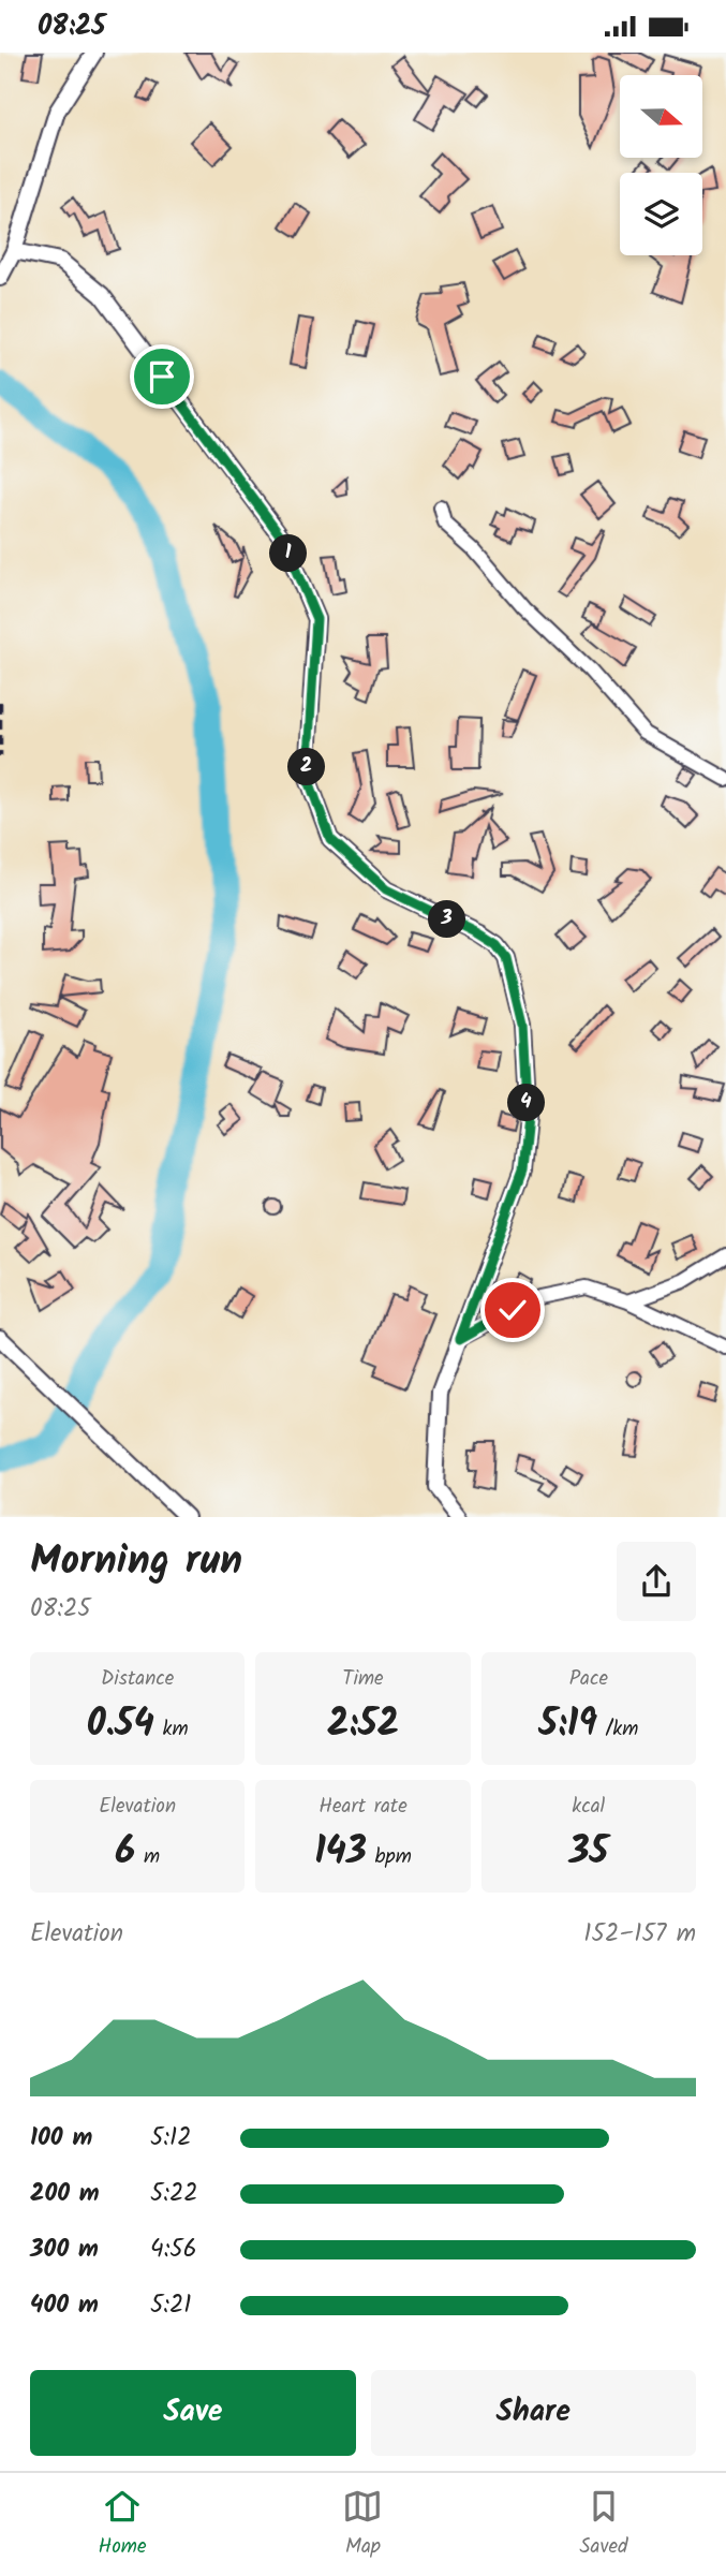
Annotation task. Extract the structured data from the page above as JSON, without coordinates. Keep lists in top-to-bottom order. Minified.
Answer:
{"north":"right","page":{"status":"08:25","pins":["1","2","3","4"],"heading":["Morning run","08:25"],"stats":[["Distance","0.54 km"],["Time","2:52"],["Pace","5:19 /km"],["Elevation","6 m"],["Heart rate","143 bpm"],["kcal","35"]],"chart":["Elevation","152–157 m"],"list":[{"name":"100 m","note":"5:12"},{"name":"200 m","note":"5:22"},{"name":"300 m","note":"4:56"},{"name":"400 m","note":"5:21"}],"buttons":["Save","Share"],"tabs":["Home","Map","Saved"]}}
